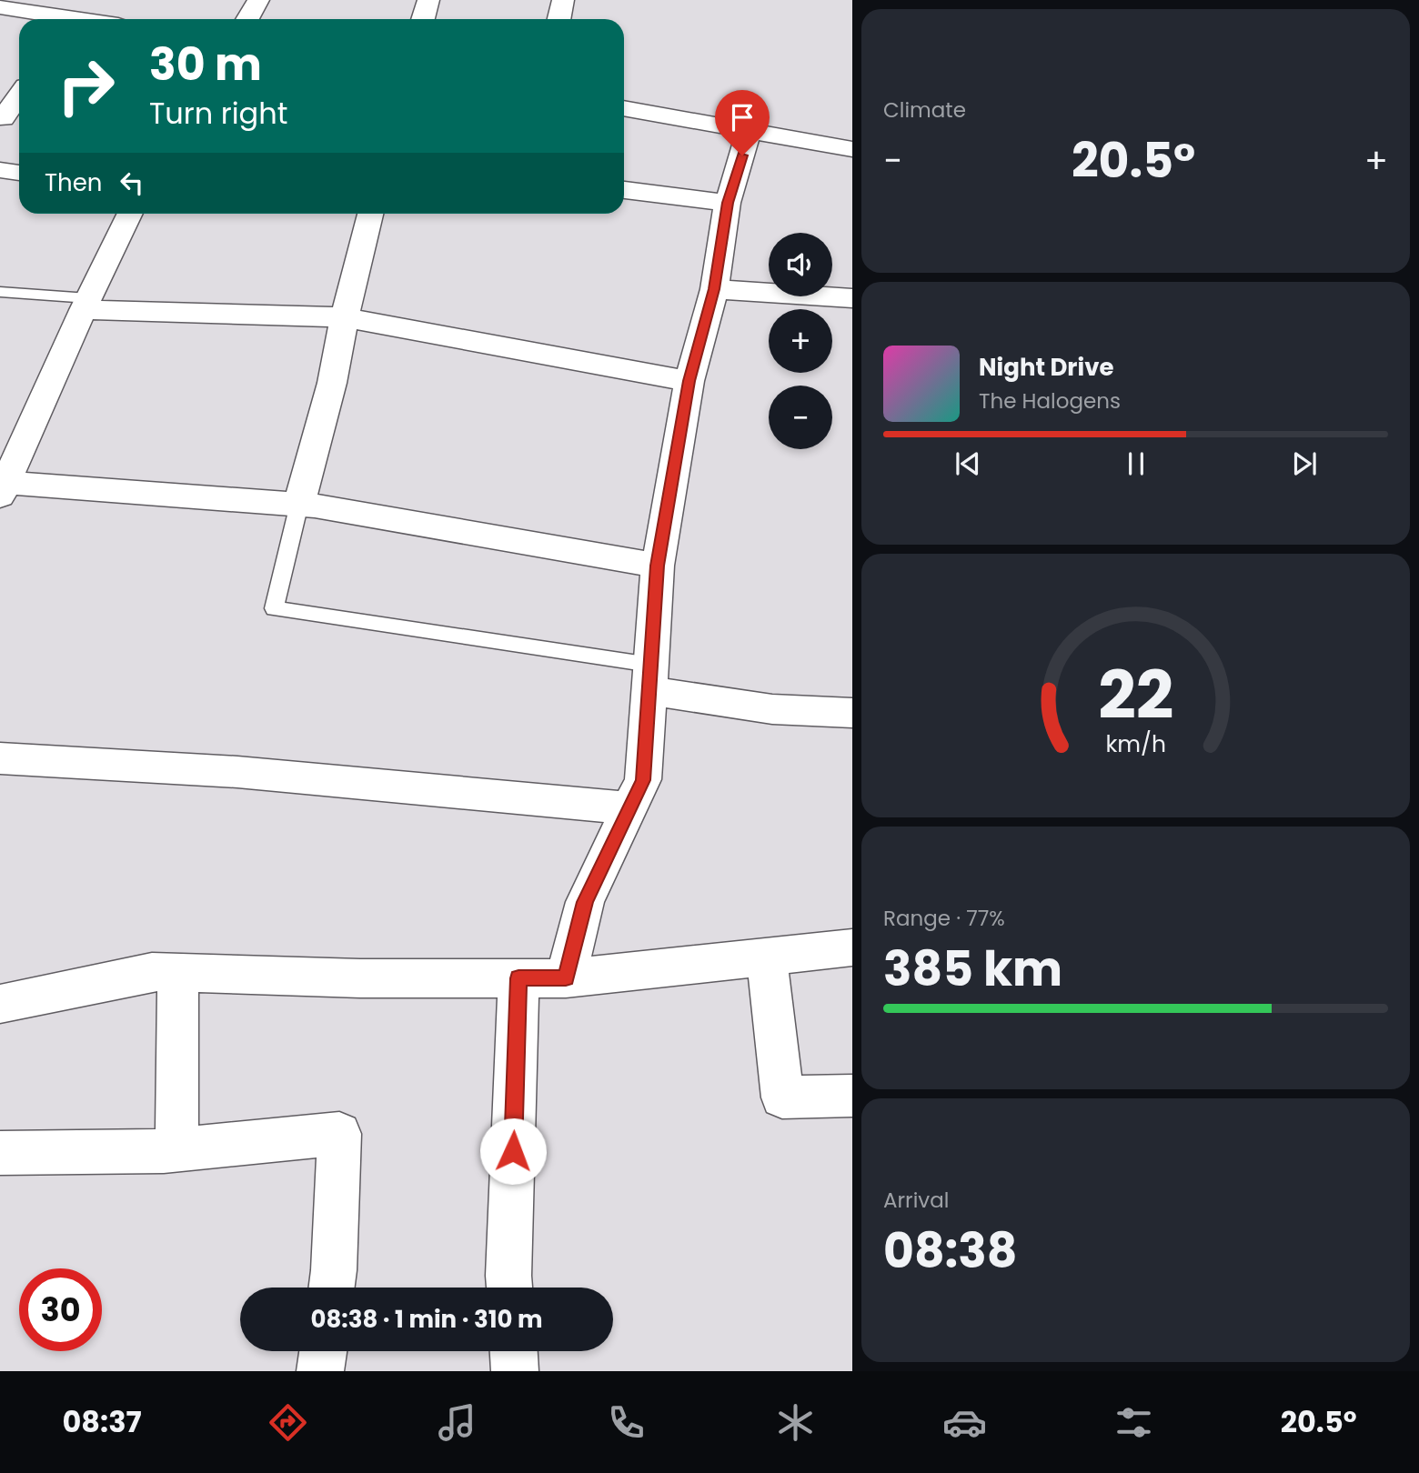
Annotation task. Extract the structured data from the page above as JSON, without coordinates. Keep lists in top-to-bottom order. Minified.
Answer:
{"page":{"tile":["Climate",["Range · 77%","385 km"],["Arrival","08:38"]],"turn":["30 m","Turn right"],"heat":["−","20.5°","+"],"then":"Then","map_buttons":["+","−"],"song":["Night Drive","The Halogens"],"limit":"30","trip":"08:38 · 1 min · 310 m","tabs":["08:37","20.5°"],"gauge":["22","km/h"]}}
